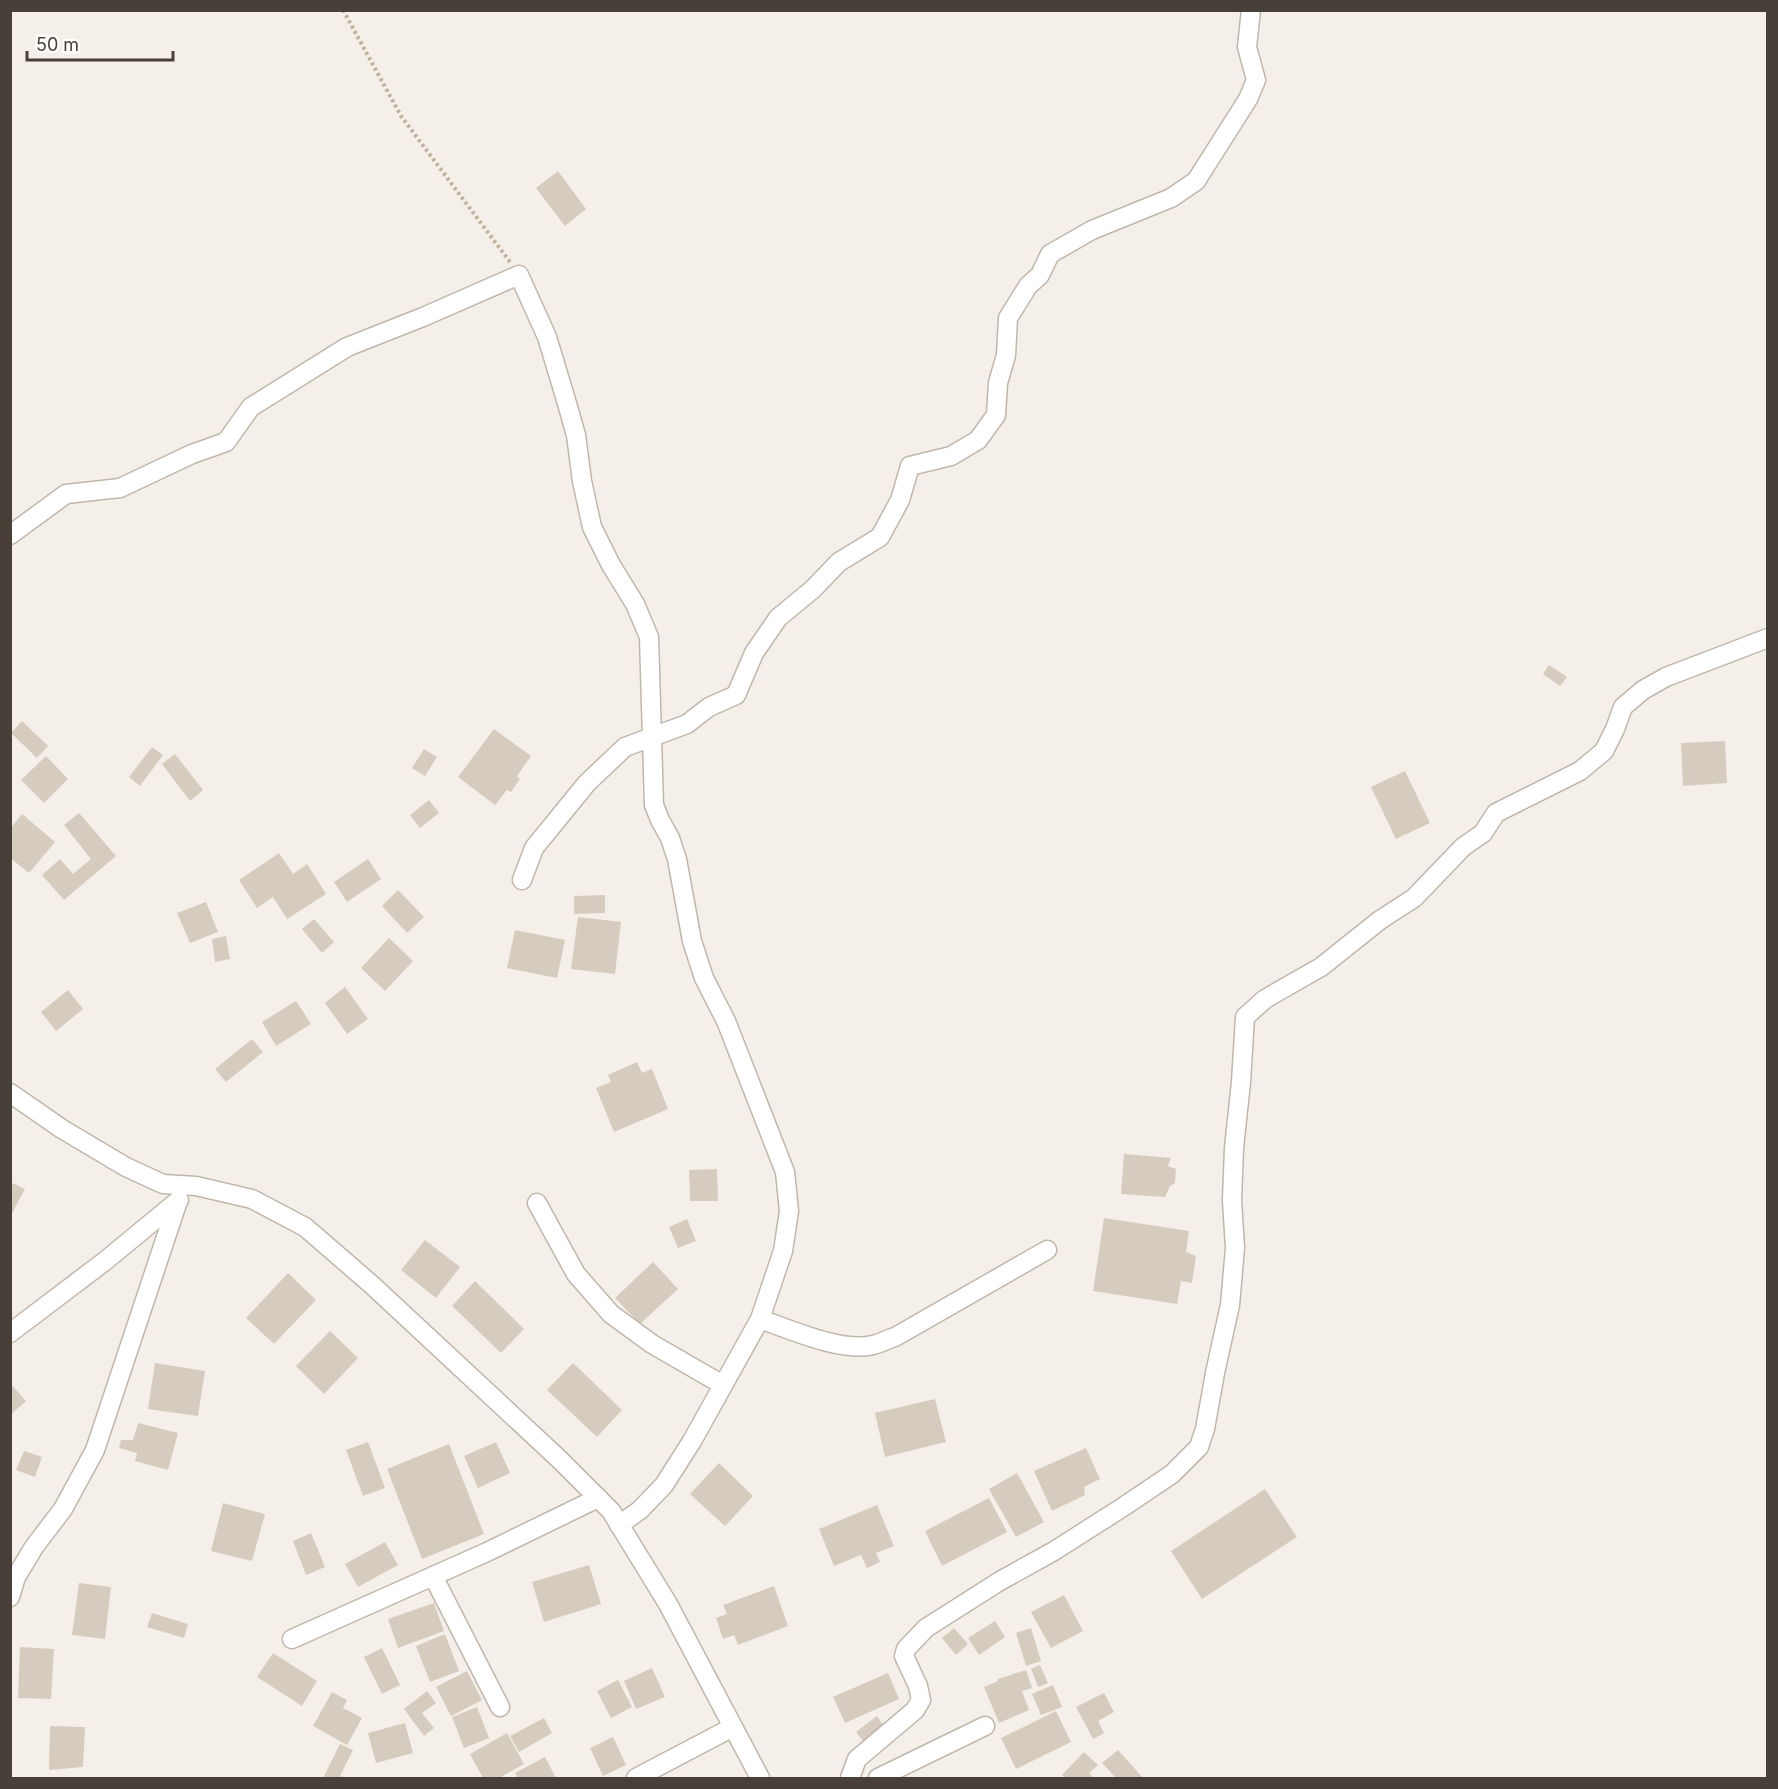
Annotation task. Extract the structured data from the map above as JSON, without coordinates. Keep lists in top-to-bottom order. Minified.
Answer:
{"scale_bar":"50 m"}
